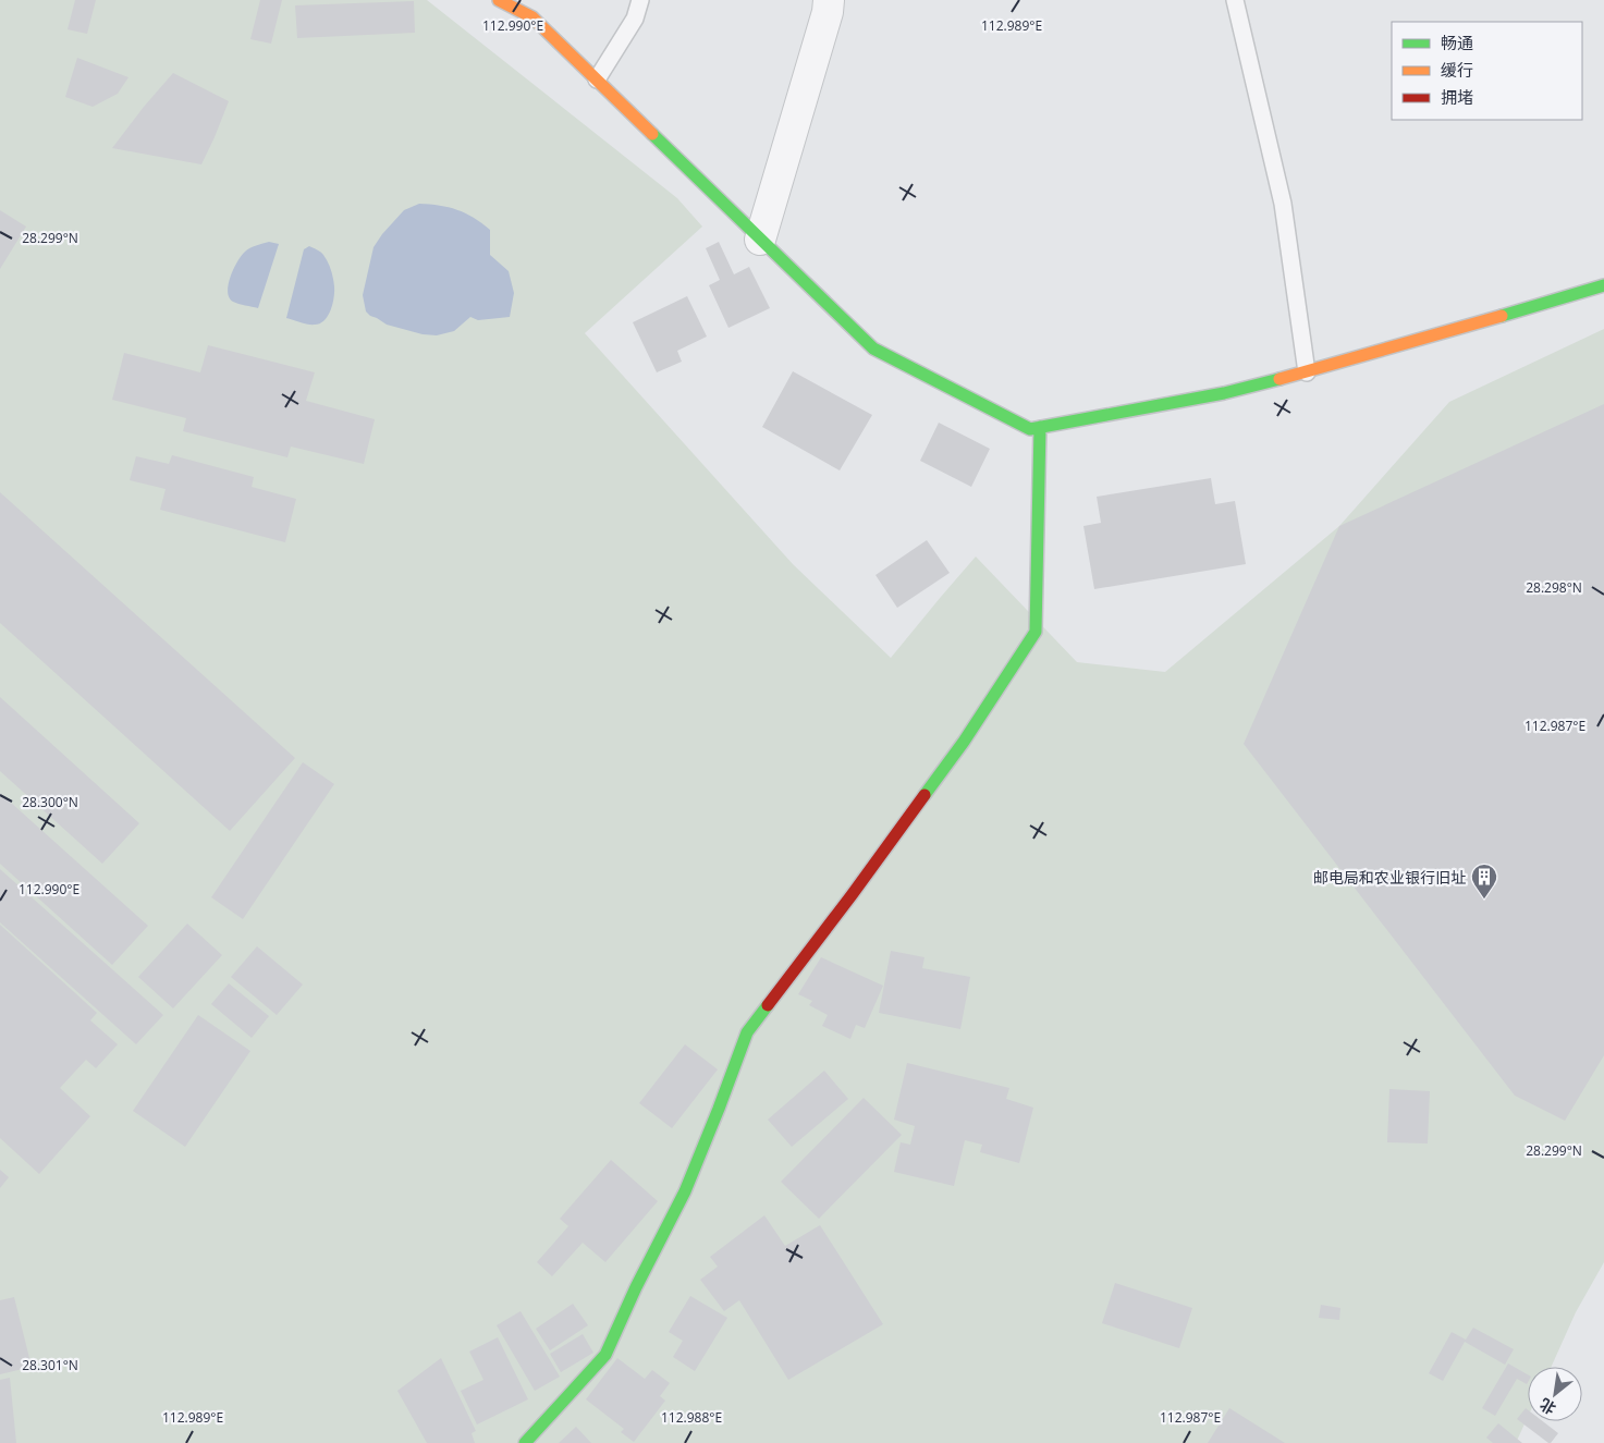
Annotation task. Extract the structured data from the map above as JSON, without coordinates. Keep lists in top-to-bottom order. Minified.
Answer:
{"places":{"building":["邮电局和农业银行旧址"]},"legend":["畅通","缓行","拥堵"],"north":"bottom left","coordinates":["112.989°E","112.990°E","28.299°N","28.298°N","112.987°E","28.300°N","28.301°N","112.988°E"]}
